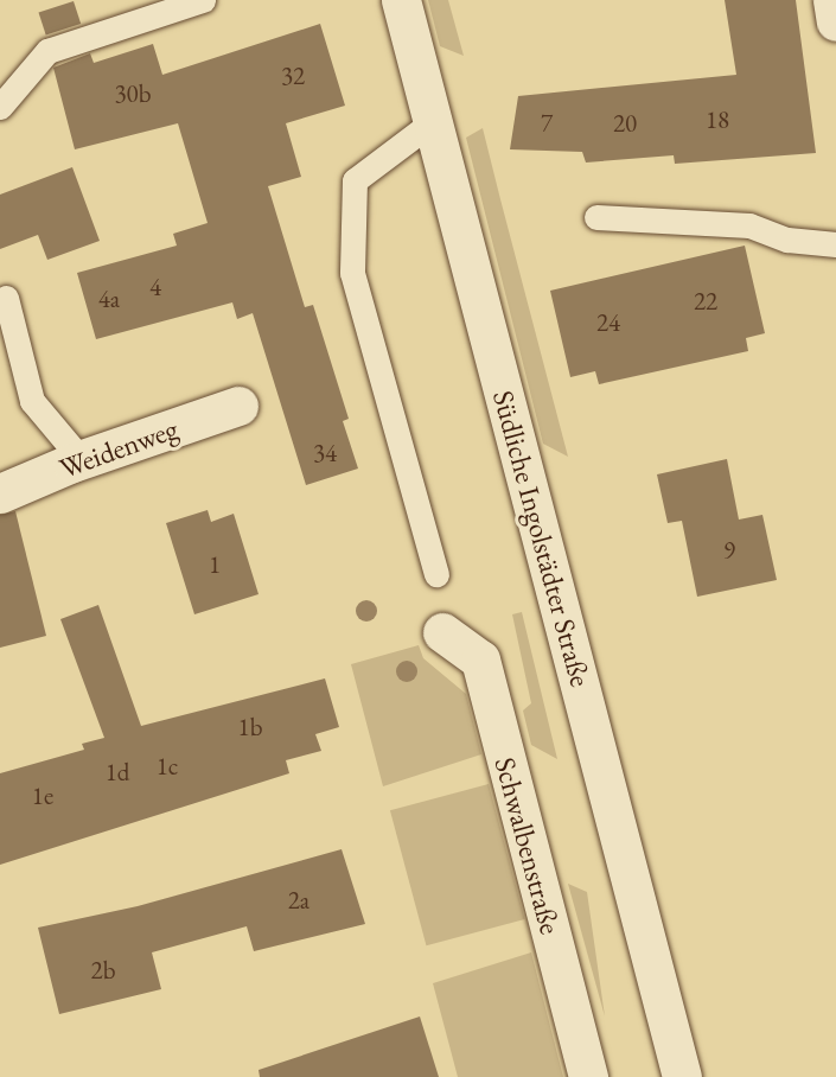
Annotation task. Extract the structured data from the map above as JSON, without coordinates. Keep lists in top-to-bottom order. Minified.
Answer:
{"streets":{"street":["Weidenweg","Südliche Ingolstädter Straße","Schwalbenstraße"]},"house_numbers":["32","30b","18","7","20","4","4a","22","24","34","9","1","1b","1c","1d","1e","2a","2b"]}
